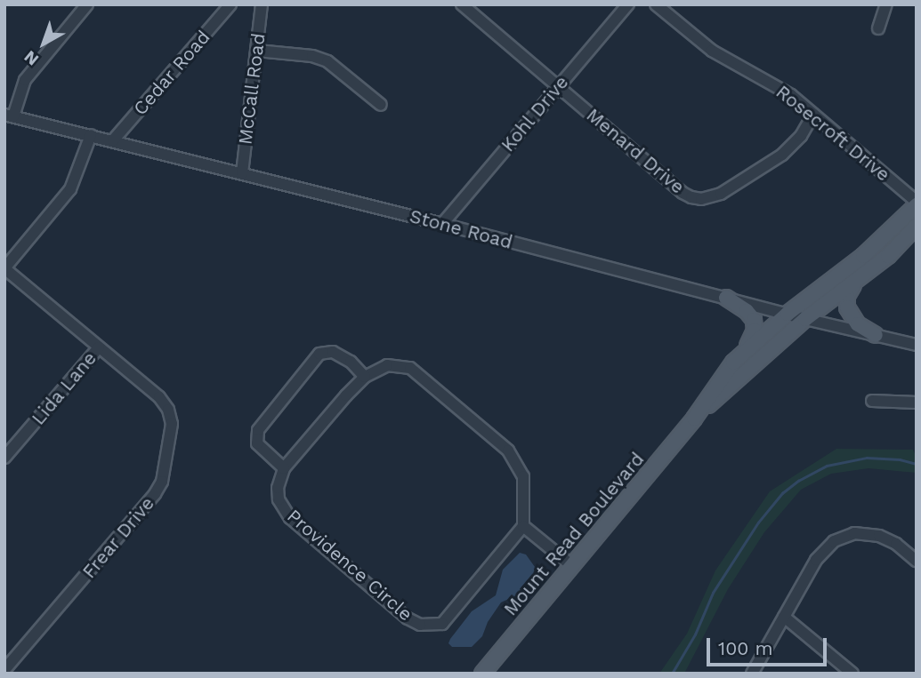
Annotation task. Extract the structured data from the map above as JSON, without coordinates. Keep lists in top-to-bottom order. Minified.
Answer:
{"streets":{"main road":["Mount Read Boulevard"],"street":["Cedar Road","McCall Road","Kohl Drive","Rosecroft Drive","Menard Drive","Stone Road","Lida Lane","Frear Drive","Providence Circle"]},"crossings":[["Cedar Road","Stone Road"],["McCall Road","Stone Road"],["Kohl Drive","Menard Drive"],["Kohl Drive","Stone Road"],["Rosecroft Drive","Menard Drive"],["Rosecroft Drive","Mount Read Boulevard"],["Stone Road","Mount Read Boulevard"],["Lida Lane","Frear Drive"]],"scale_bar":"100 m","north":"bottom left"}
